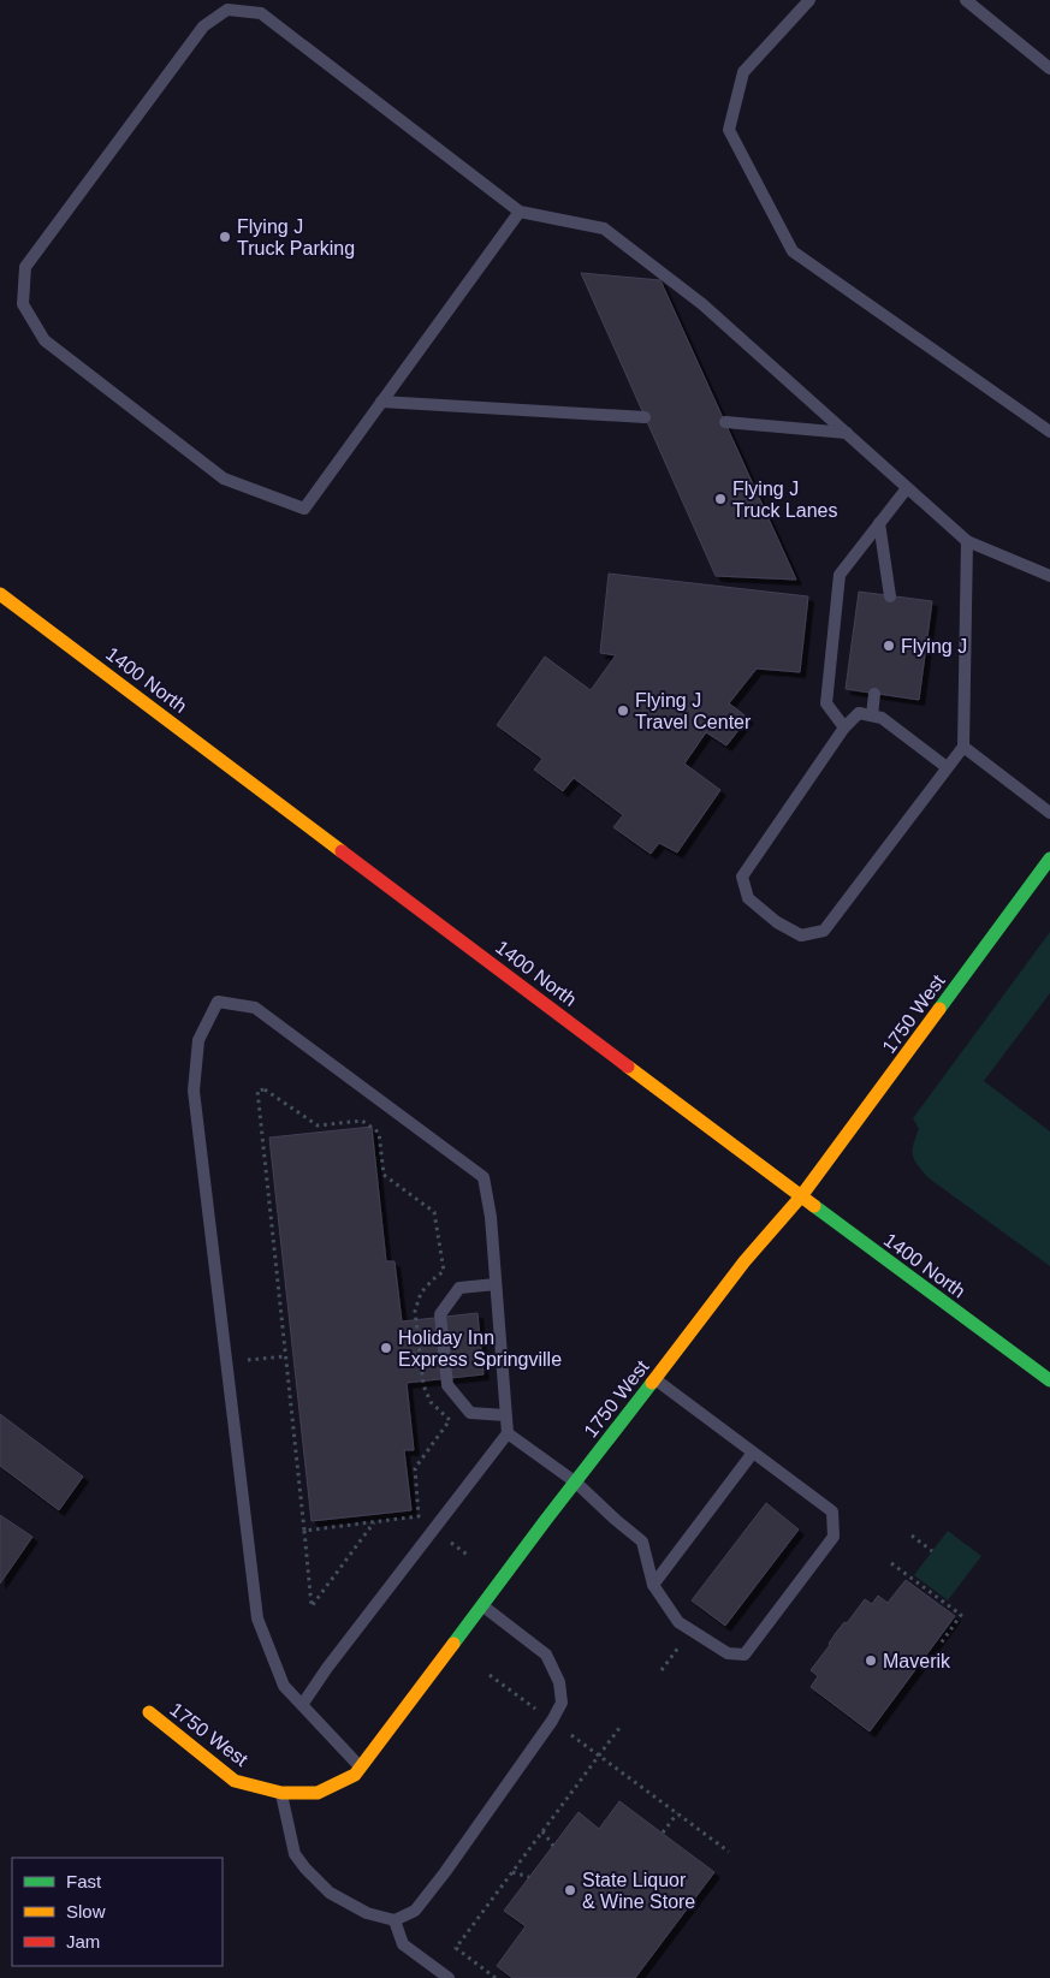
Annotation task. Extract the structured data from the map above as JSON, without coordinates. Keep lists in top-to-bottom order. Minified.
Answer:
{"streets":{"street":["1400 North","1750 West"]},"crossings":[["1400 North","1750 West"]],"places":["Flying J Truck Parking","Flying J Truck Lanes","Flying J","Flying J Travel Center","Holiday Inn Express Springville","Maverik","State Liquor & Wine Store"],"legend":["Fast","Slow","Jam"]}
